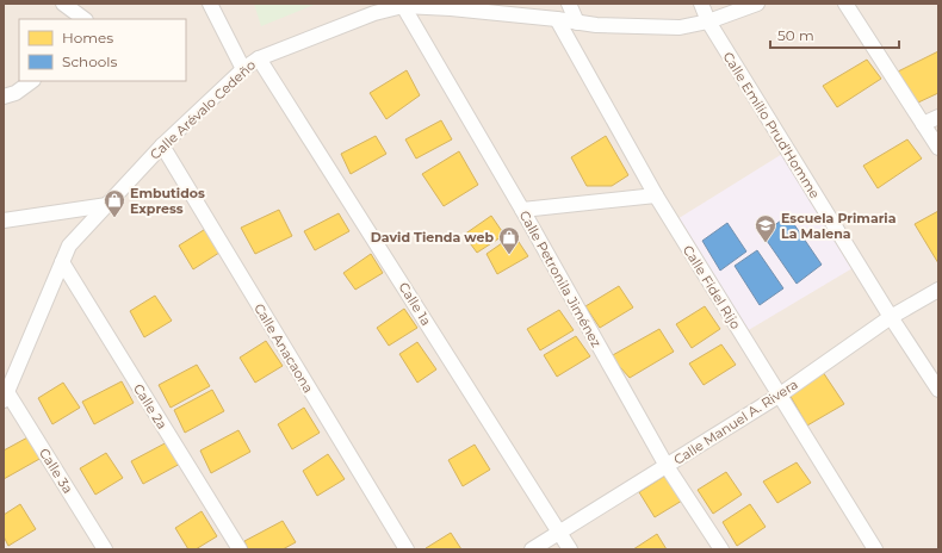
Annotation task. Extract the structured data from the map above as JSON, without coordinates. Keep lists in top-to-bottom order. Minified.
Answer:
{"streets":{"street":["Calle Arévalo Cedeño","Calle Emilio Prud'Homme","Calle Petronila Jiménez","Calle Fidel Rijo","Calle 1a","Calle Anacaona","Calle 2a","Calle Manuel A. Rivera","Calle 3a"]},"crossings":[["Calle Arévalo Cedeño","Calle Emilio Prud'Homme"],["Calle Arévalo Cedeño","Calle Petronila Jiménez"],["Calle Arévalo Cedeño","Calle Fidel Rijo"],["Calle Arévalo Cedeño","Calle 1a"],["Calle Arévalo Cedeño","Calle Anacaona"],["Calle Arévalo Cedeño","Calle 2a"],["Calle Arévalo Cedeño","Calle 3a"],["Calle Emilio Prud'Homme","Calle Manuel A. Rivera"],["Calle Petronila Jiménez","Calle Manuel A. Rivera"],["Calle Fidel Rijo","Calle Manuel A. Rivera"],["Calle 1a","Calle Manuel A. Rivera"]],"places":{"shop":["Embutidos Express","David Tienda web"],"school or university":["Escuela Primaria La Malena"]},"legend":["Homes","Schools"],"scale_bar":"50 m"}
